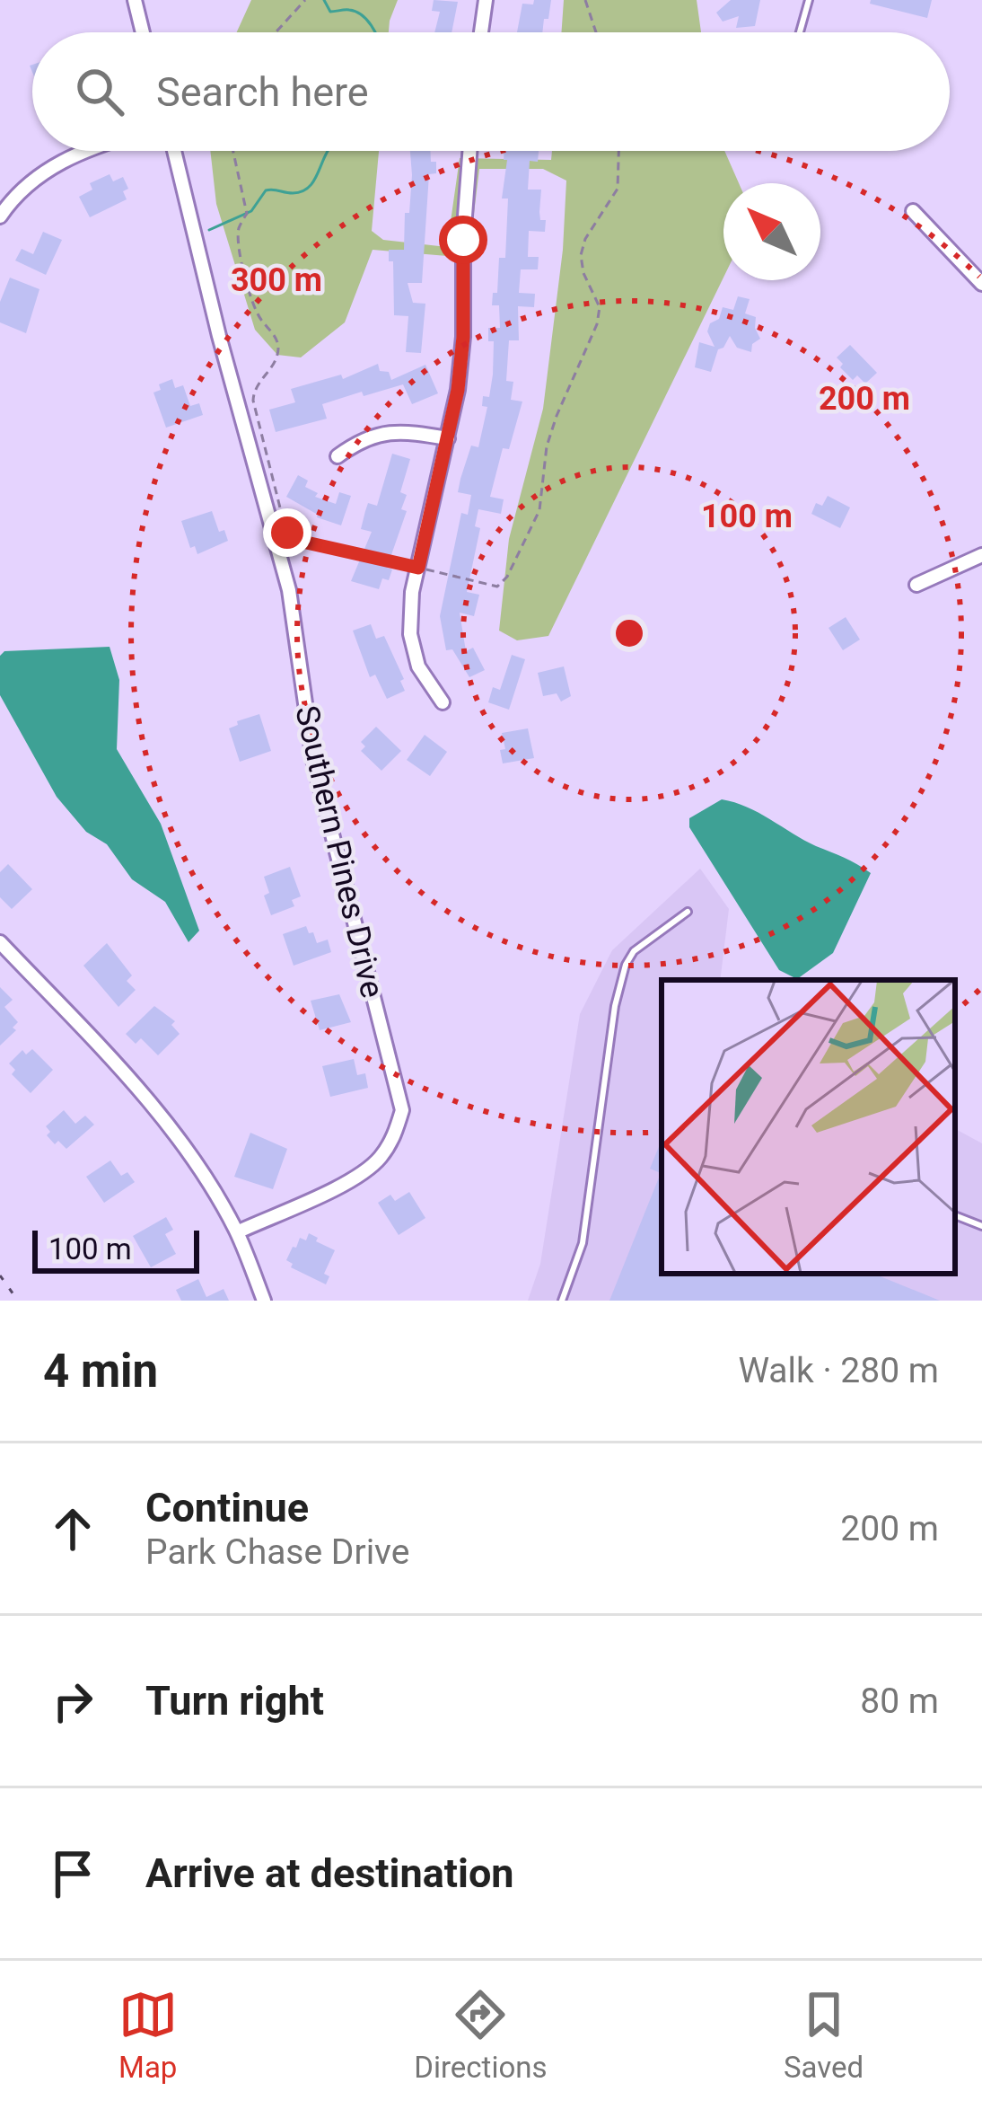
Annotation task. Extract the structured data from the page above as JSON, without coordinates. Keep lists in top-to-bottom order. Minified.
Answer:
{"streets":{"street":["Southern Pines Drive"]},"scale_bar":"100 m","north":"top left","page":{"search":"Search here","scale":"100 m","heading":["4 min","Walk · 280 m"],"list":[["Continue","Park Chase Drive","200 m"],["Turn right","80 m"],"Arrive at destination"],"nav":["Map","Directions","Saved"]},"rings":["300 m","200 m","100 m"]}
